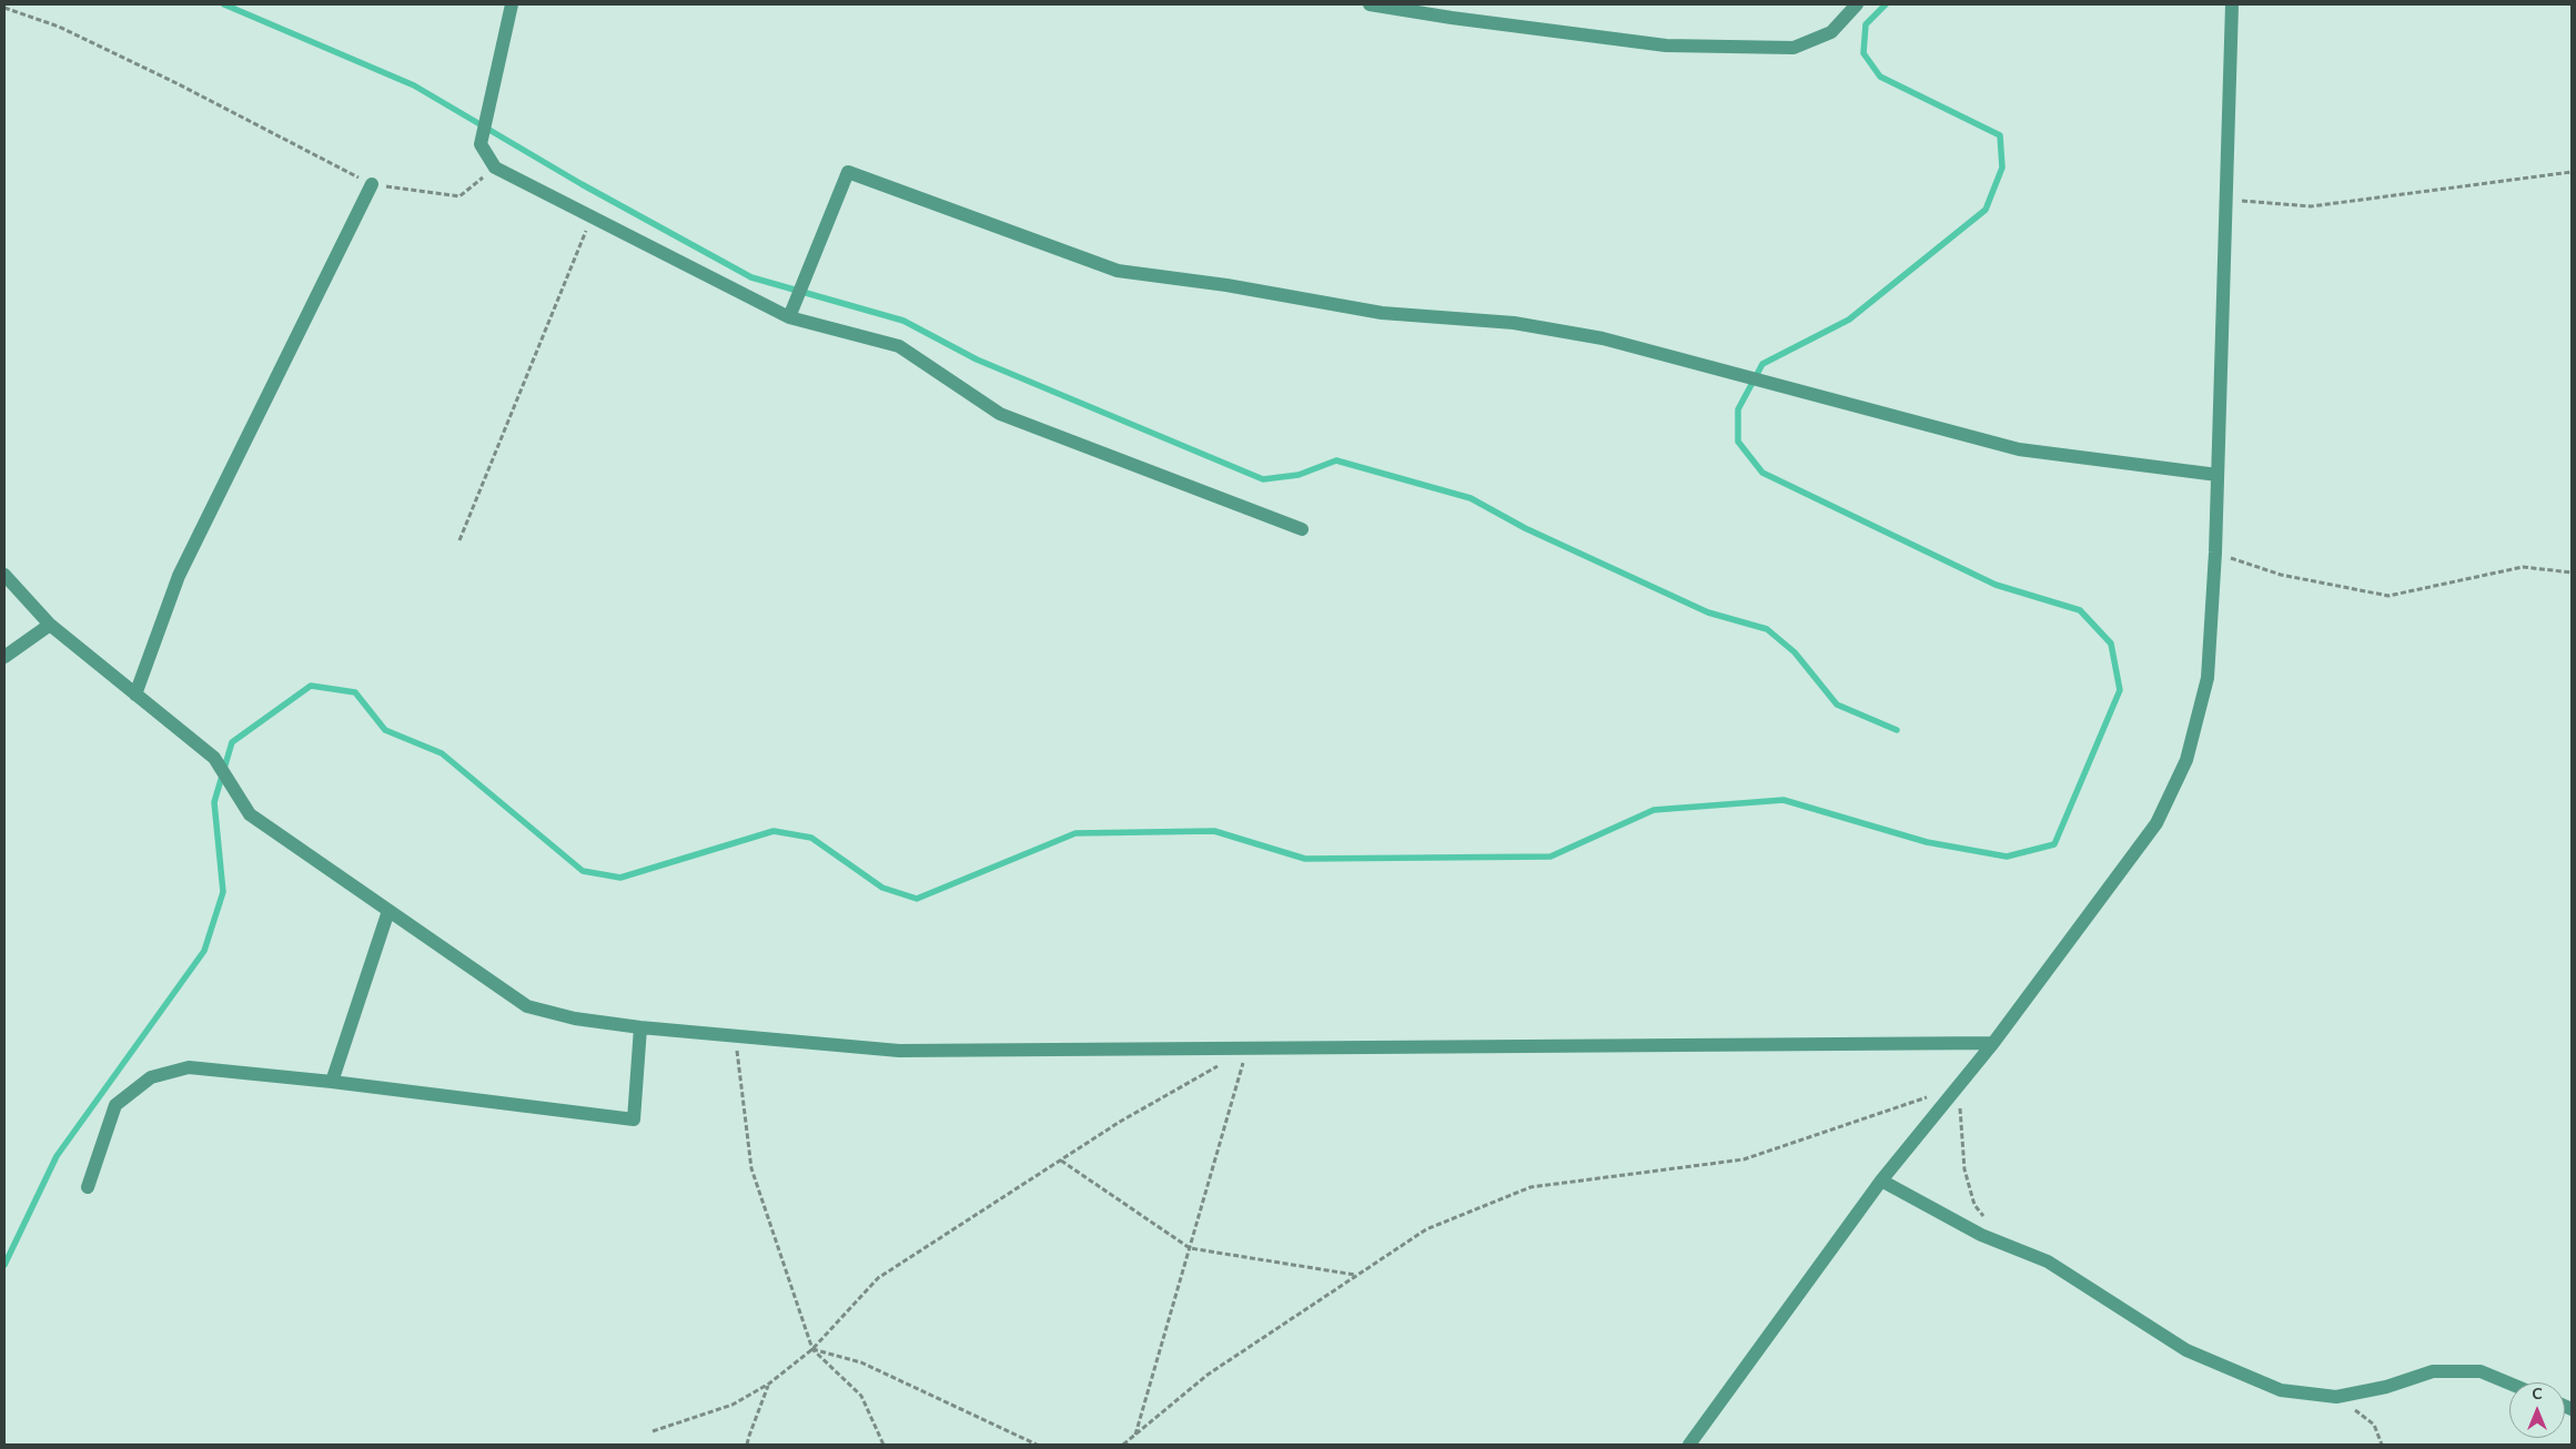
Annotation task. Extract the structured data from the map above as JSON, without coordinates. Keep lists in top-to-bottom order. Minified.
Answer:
{"north":"top"}
